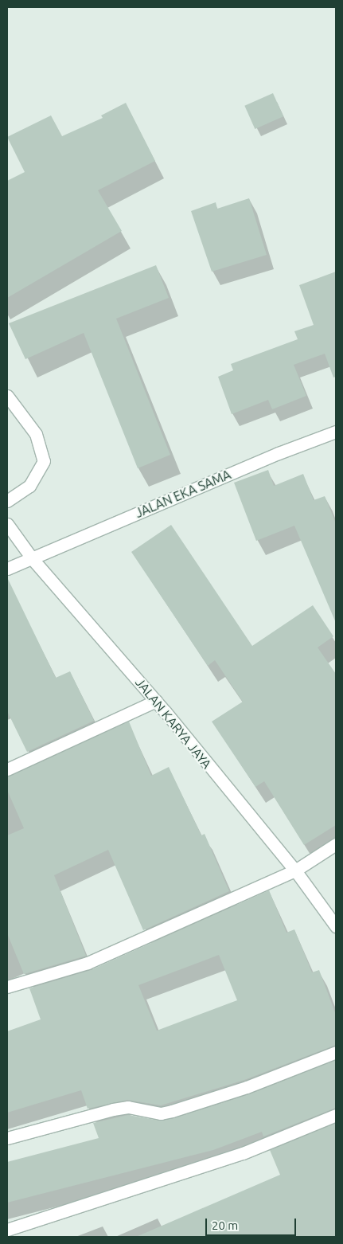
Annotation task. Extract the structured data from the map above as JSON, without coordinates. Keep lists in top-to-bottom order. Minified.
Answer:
{"streets":{"street":["JALAN EKA SAMA","JALAN KARYA JAYA"]},"crossings":[["JALAN EKA SAMA","JALAN KARYA JAYA"]],"scale_bar":"20 m"}
